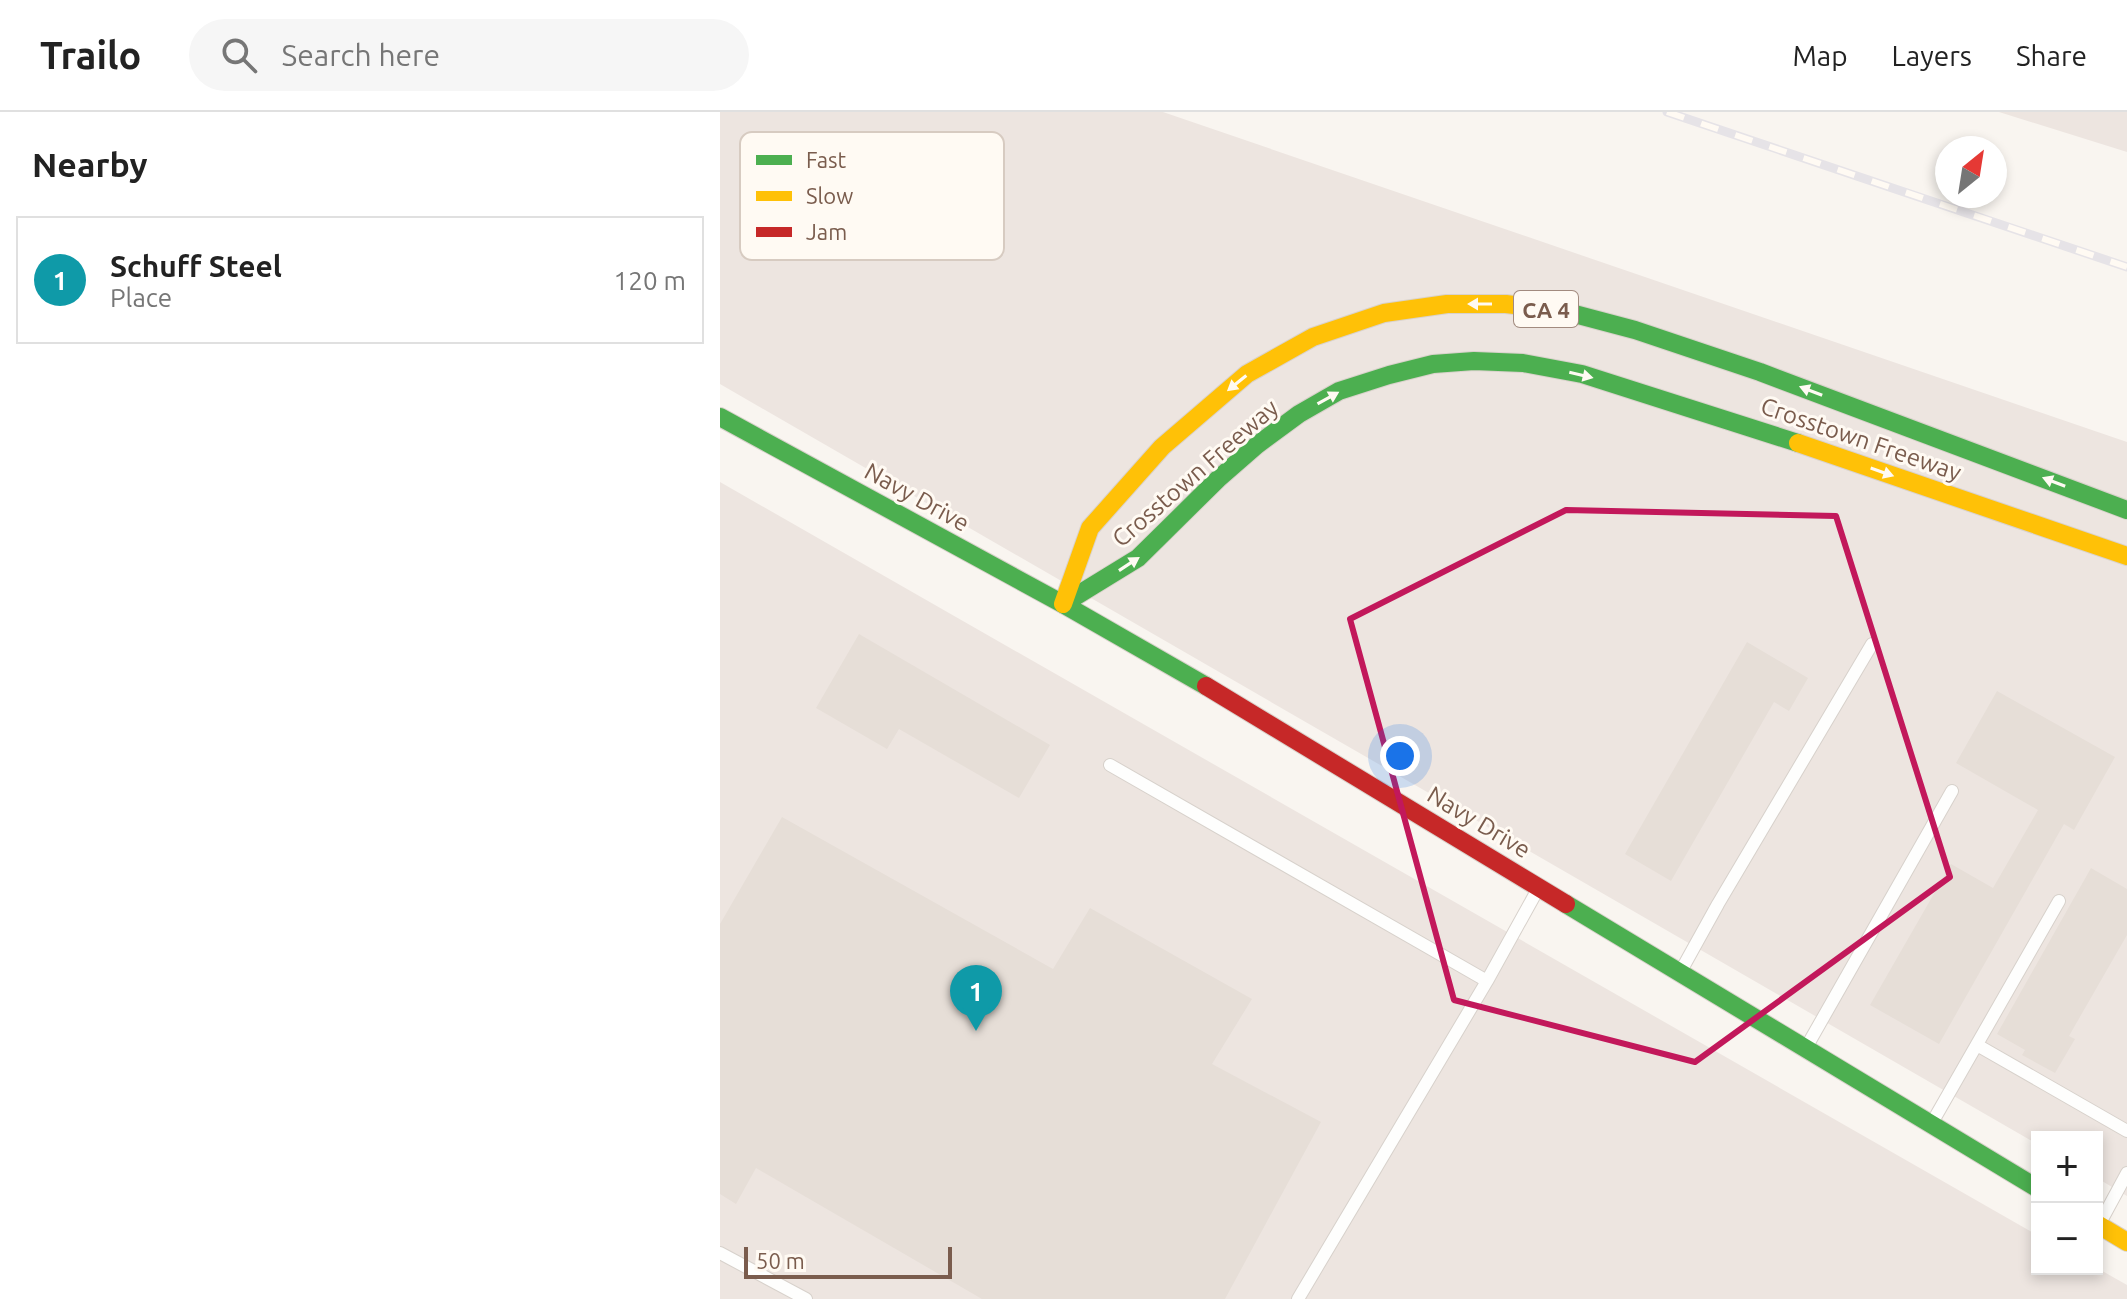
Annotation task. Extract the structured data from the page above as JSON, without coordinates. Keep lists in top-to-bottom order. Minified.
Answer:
{"streets":{"main road":["CA 4","Crosstown Freeway","Navy Drive"]},"crossings":[["Crosstown Freeway","Navy Drive"]],"legend":["Fast","Slow","Jam"],"scale_bar":"50 m","north":"top right","page":{"header":"Trailo","search":"Search here","nav":["Map","Layers","Share"],"heading":"Nearby","list":[{"mark":"1","name":"Schuff Steel","note":"Place","value":"120 m"}],"pins":"1","map_buttons":["+","−"],"scale":"50 m"}}
